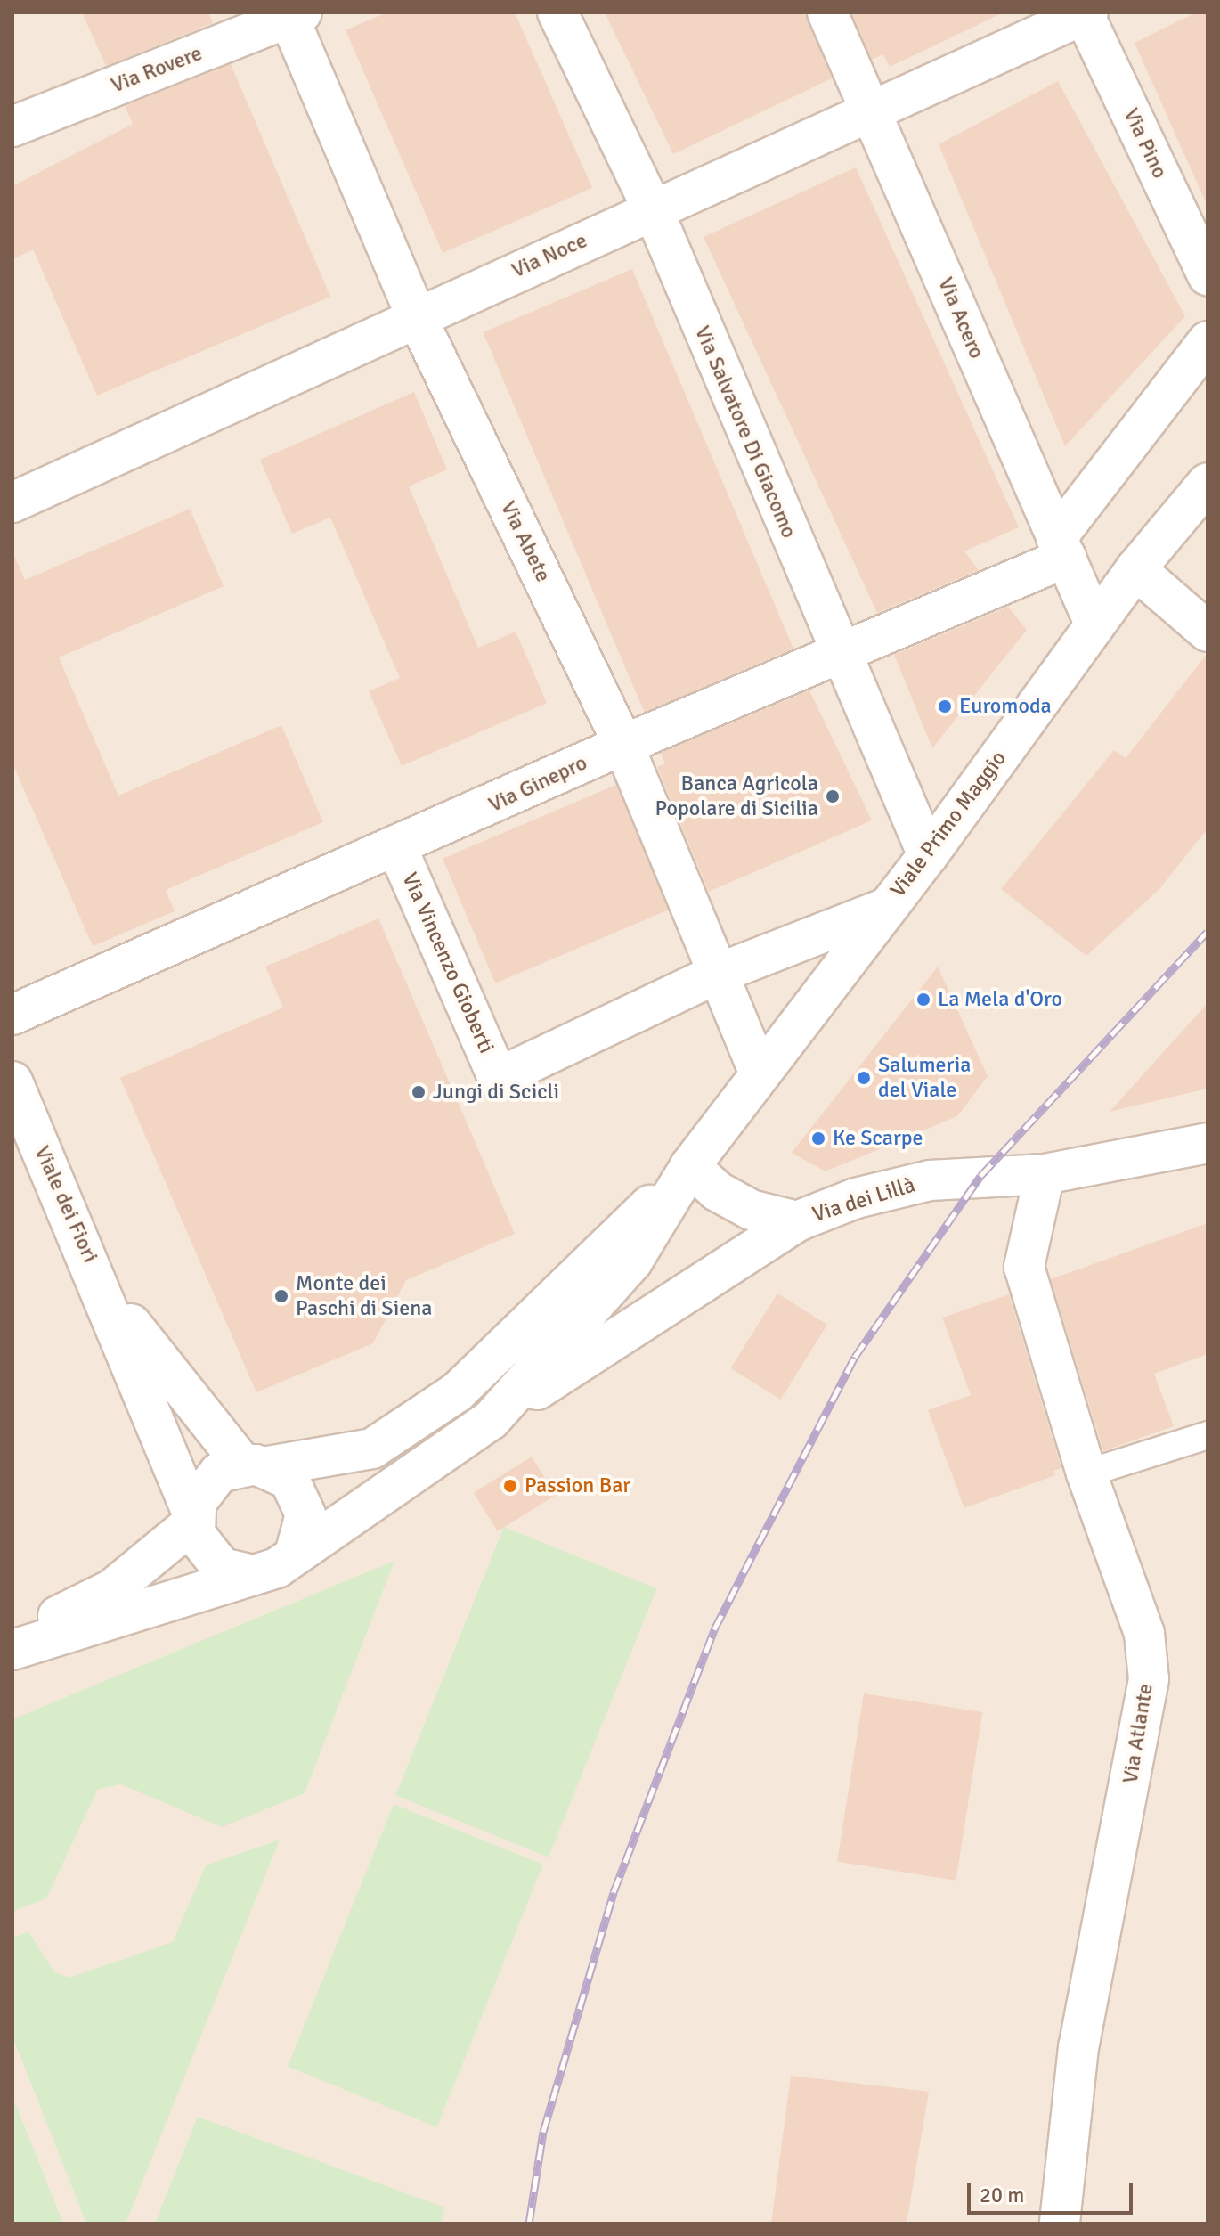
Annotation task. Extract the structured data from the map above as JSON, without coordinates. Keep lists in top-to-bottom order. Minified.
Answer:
{"streets":{"street":["Via Rovere","Via Pino","Via Noce","Via Acero","Via Salvatore Di Giacomo","Via Abete","Via Ginepro","Viale Primo Maggio","Via Vincenzo Gioberti","Via dei Lillà","Viale dei Fiori","Via Atlante"]},"crossings":[["Via Rovere","Via Abete"],["Via Pino","Via Noce"],["Via Noce","Via Acero"],["Via Noce","Via Salvatore Di Giacomo"],["Via Noce","Via Abete"],["Via Acero","Via Ginepro"],["Via Acero","Viale Primo Maggio"],["Via Salvatore Di Giacomo","Via Ginepro"],["Via Salvatore Di Giacomo","Viale Primo Maggio"],["Via Abete","Via Ginepro"],["Via Abete","Viale Primo Maggio"],["Via Abete","Via Vincenzo Gioberti"],["Via Ginepro","Via Vincenzo Gioberti"],["Via dei Lillà","Via Atlante"]],"places":["Euromoda","Banca Agricola Popolare di Sicilia","La Mela d'Oro","Salumeria del Viale","Jungi di Scicli","Ke Scarpe","Monte dei Paschi di Siena","Passion Bar"],"scale_bar":"20 m"}
